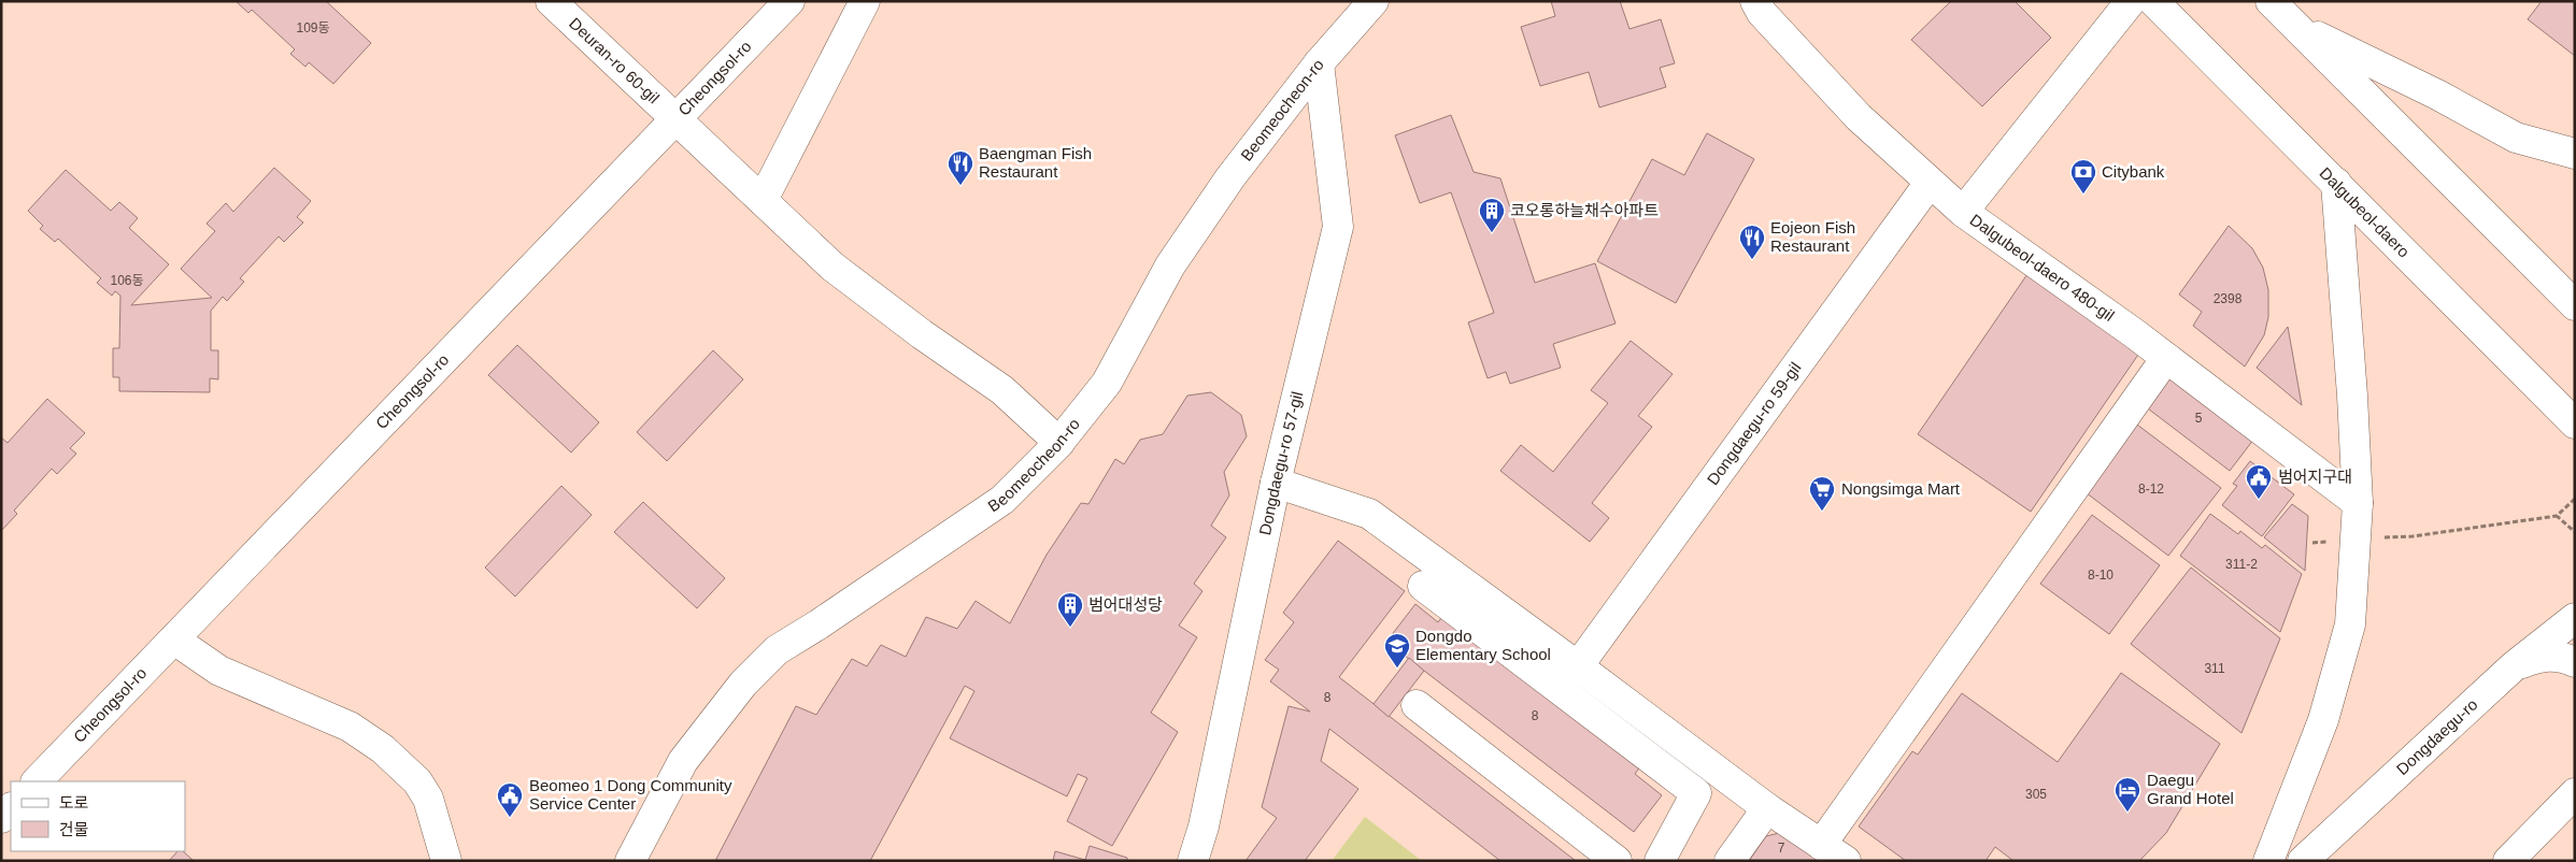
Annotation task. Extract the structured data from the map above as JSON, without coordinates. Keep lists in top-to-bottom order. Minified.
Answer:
{"streets":{"street":["Deuran-ro 60-gil","Cheongsol-ro","Beomeocheon-ro","Dalgubeol-daero","Dalgubeol-daero 480-gil","Dongdaegu-ro 59-gil","Dongdaegu-ro 57-gil","Dongdaegu-ro"]},"crossings":[["Deuran-ro 60-gil","Cheongsol-ro"],["Deuran-ro 60-gil","Beomeocheon-ro"],["Beomeocheon-ro","Dongdaegu-ro 57-gil"],["Dalgubeol-daero 480-gil","Dongdaegu-ro 59-gil"]],"places":{"restaurant":["Baengman Fish Restaurant","Eojeon Fish Restaurant"],"bank":["Citybank"],"building":["코오롱하늘채수아파트","범어대성당"],"public building":["범어지구대","Beomeo 1 Dong Community Service Center"],"supermarket":["Nongsimga Mart"],"school or university":["Dongdo Elementary School"],"hotel":["Daegu Grand Hotel"]},"house_numbers":["109동","106동","2398","5","8-12","311-2","8-10","311","8","8","305","7"],"legend":["도로","건물"]}
